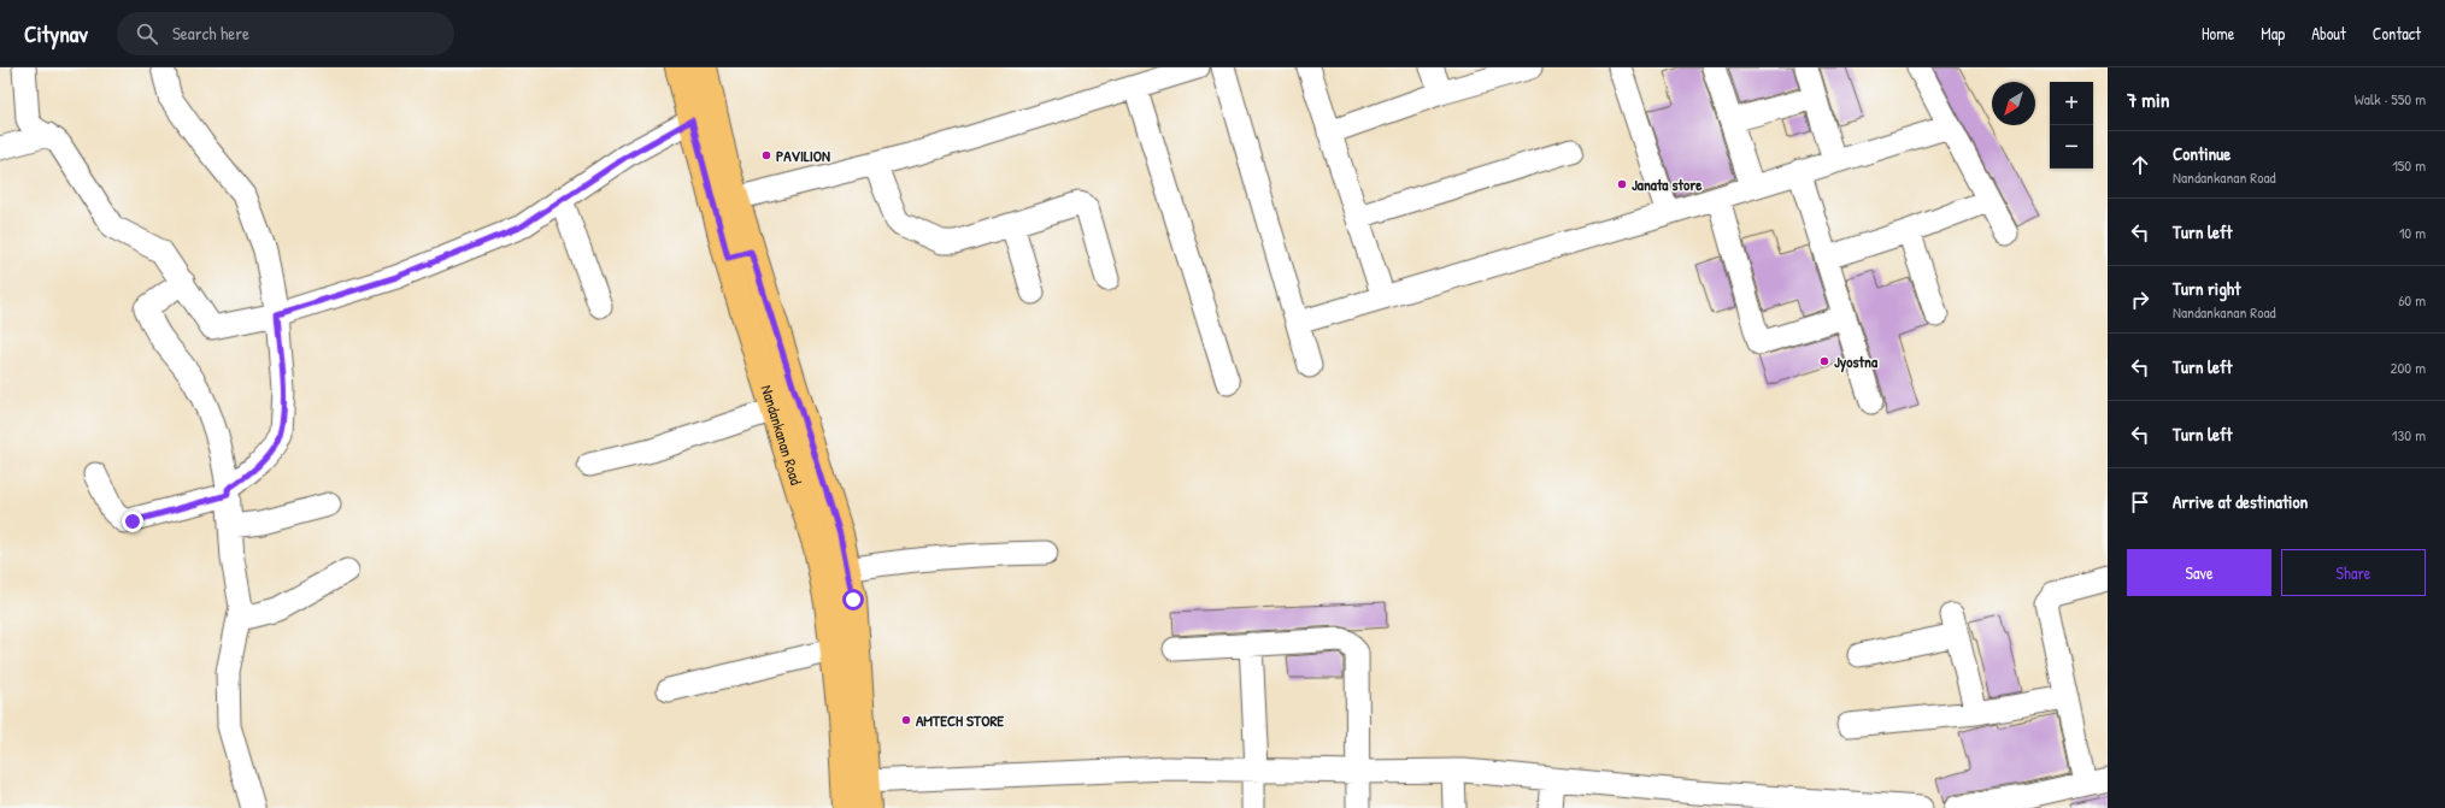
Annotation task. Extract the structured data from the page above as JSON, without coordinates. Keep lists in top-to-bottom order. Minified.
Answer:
{"streets":{"main road":["Nandankanan Road"]},"places":["PAVILION","Janata store","Jyostna","AMTECH STORE"],"north":"bottom left","page":{"header":"Citynav","search":"Search here","nav":["Home","Map","About","Contact"],"heading":["7 min","Walk · 550 m"],"map_buttons":["+","−"],"list":[["Continue","Nandankanan Road","150 m"],["Turn left","10 m"],["Turn right","Nandankanan Road","60 m"],["Turn left","200 m"],["Turn left","130 m"],"Arrive at destination"],"buttons":["Save","Share"]}}
